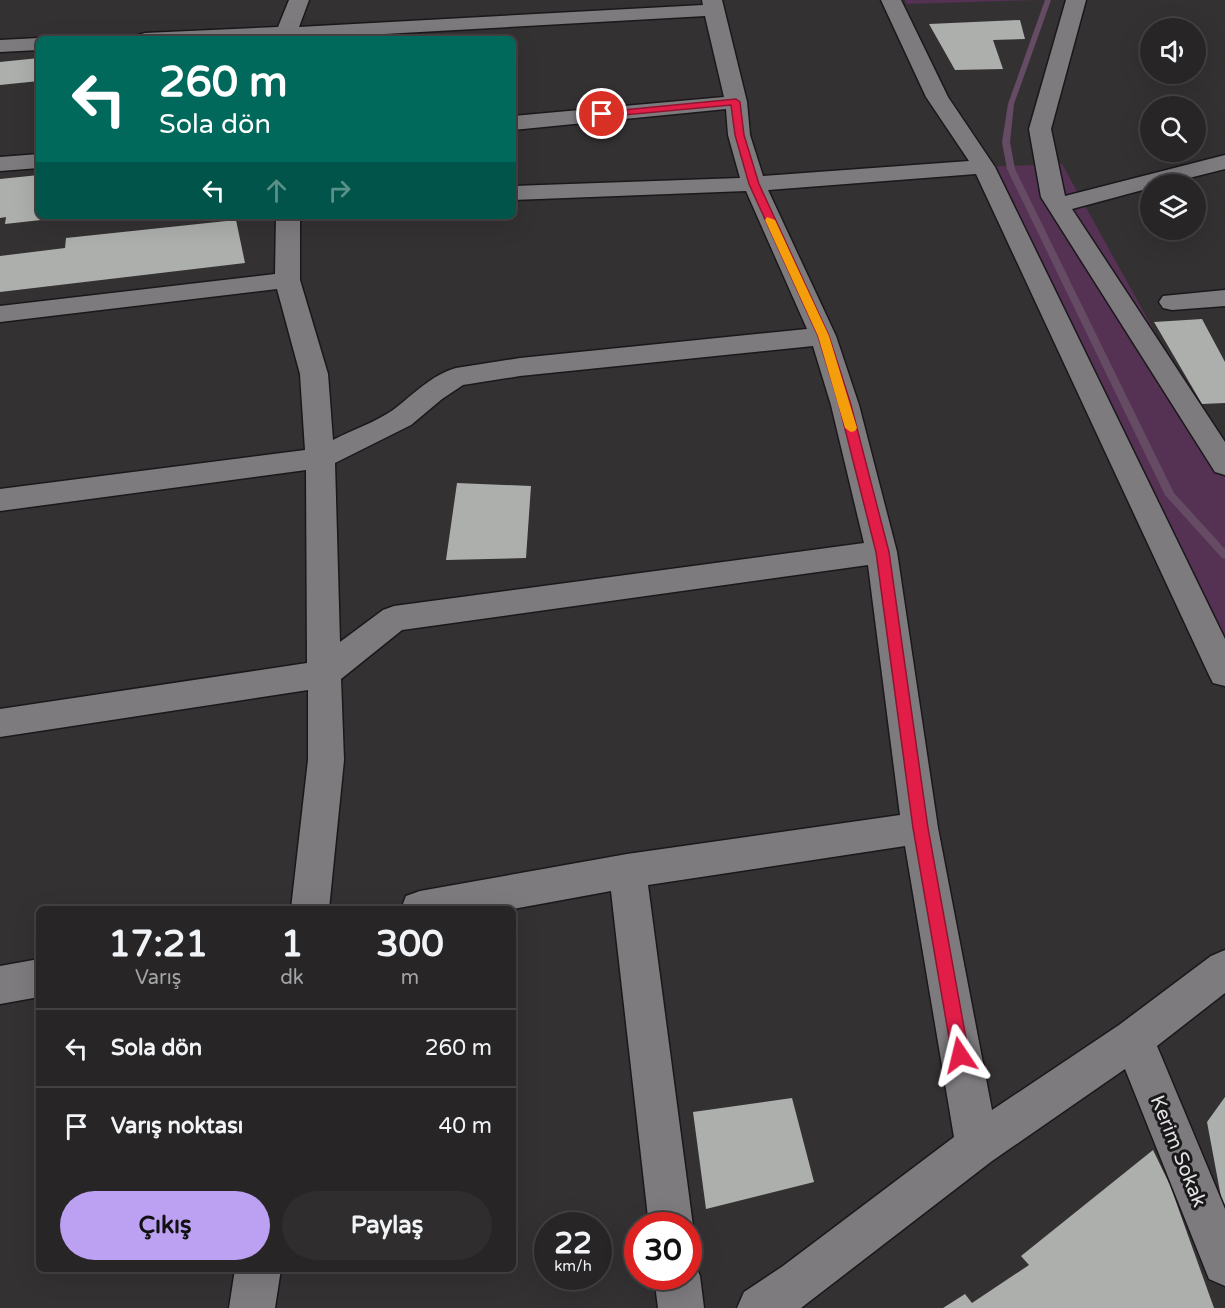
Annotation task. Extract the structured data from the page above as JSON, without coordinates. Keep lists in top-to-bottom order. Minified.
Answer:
{"streets":{"street":["Kerim Sokak"]},"page":{"turn":["260 m","Sola dön"],"eta":["17:21","Varış","1","dk","300","m"],"list":[{"name":"Sola dön","value":"260 m"},{"name":"Varış noktası","value":"40 m"}],"buttons":["Çıkış","Paylaş"],"speed":"22 km/h","limit":"30"}}
